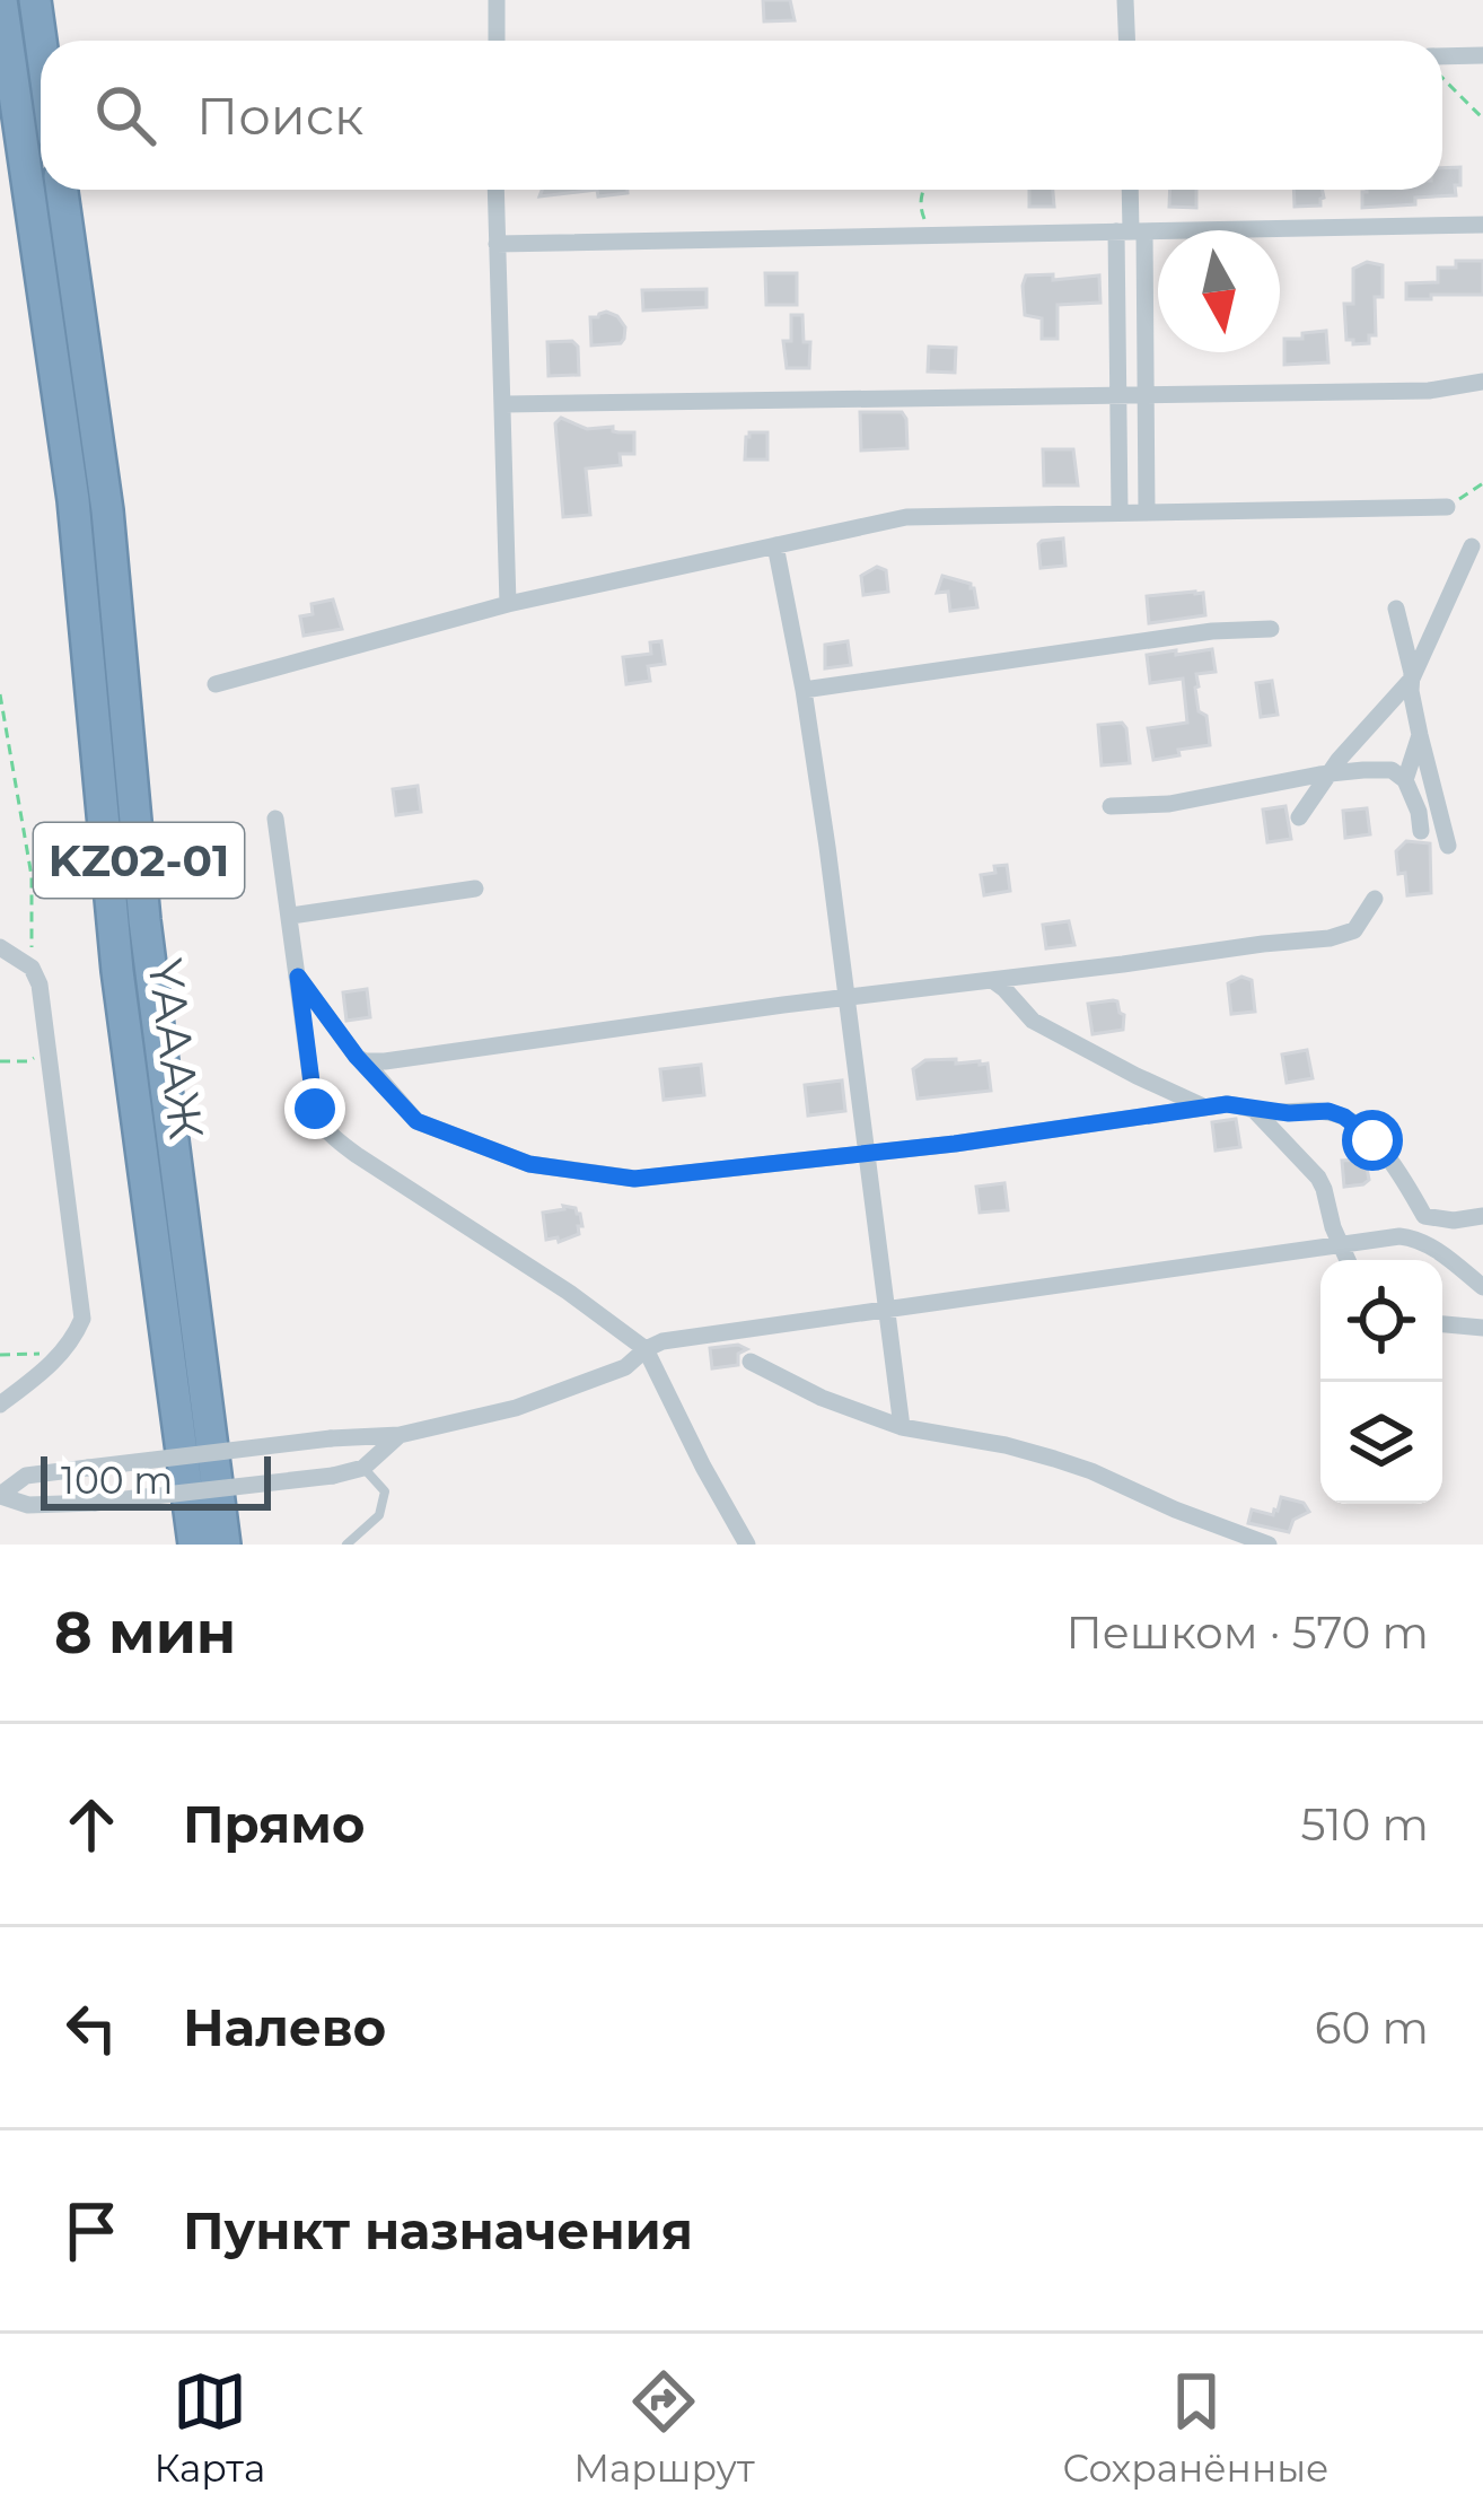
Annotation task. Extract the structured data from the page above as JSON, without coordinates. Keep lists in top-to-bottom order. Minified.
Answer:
{"streets":{"highway":["KZ02-01","ҮАААЖ"]},"scale_bar":"100 m","north":"bottom","page":{"search":"Поиск","scale":"100 m","heading":["8 мин","Пешком · 570 m"],"list":[["Прямо","510 m"],["Налево","60 m"],"Пункт назначения"],"nav":["Карта","Маршрут","Сохранённые"]}}
